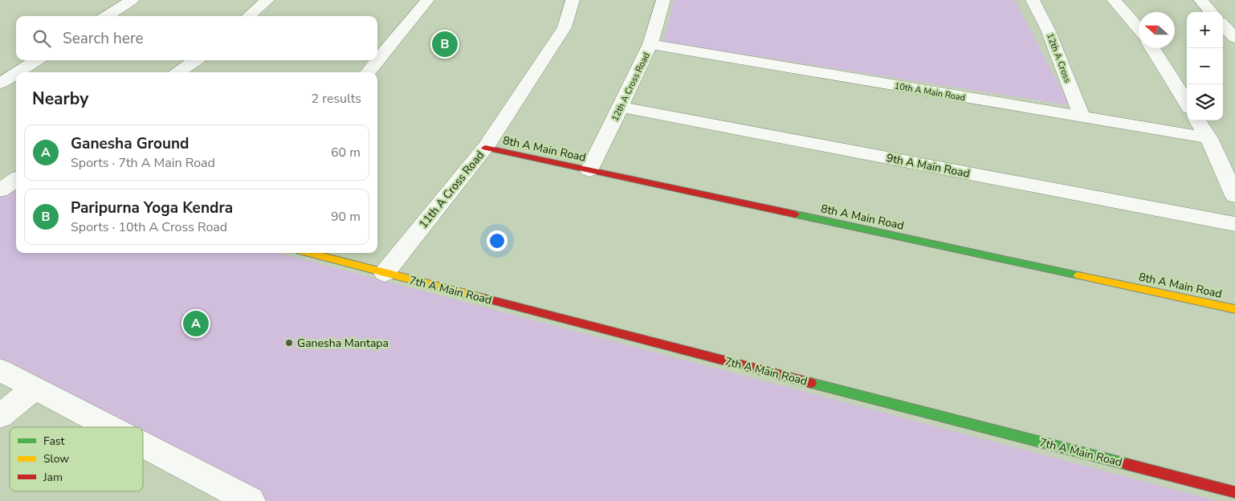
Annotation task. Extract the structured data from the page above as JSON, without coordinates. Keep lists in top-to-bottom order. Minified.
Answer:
{"streets":{"street":["12th A Cross","12th A Cross Road","10th A Main Road","8th A Main Road","9th A Main Road","11th A Cross Road","7th A Main Road"]},"crossings":[["12th A Cross","10th A Main Road"],["12th A Cross Road","10th A Main Road"],["12th A Cross Road","8th A Main Road"],["12th A Cross Road","9th A Main Road"],["8th A Main Road","11th A Cross Road"],["11th A Cross Road","7th A Main Road"]],"places":["Ganesha Mantapa"],"legend":["Fast","Slow","Jam"],"north":"left","page":{"map_buttons":["+","−"],"search":"Search here","pins":["B","A"],"heading":["Nearby","2 results"],"list":[{"mark":"A","name":"Ganesha Ground","note":"Sports · 7th A Main Road","value":"60 m"},{"mark":"B","name":"Paripurna Yoga Kendra","note":"Sports · 10th A Cross Road","value":"90 m"}]}}
